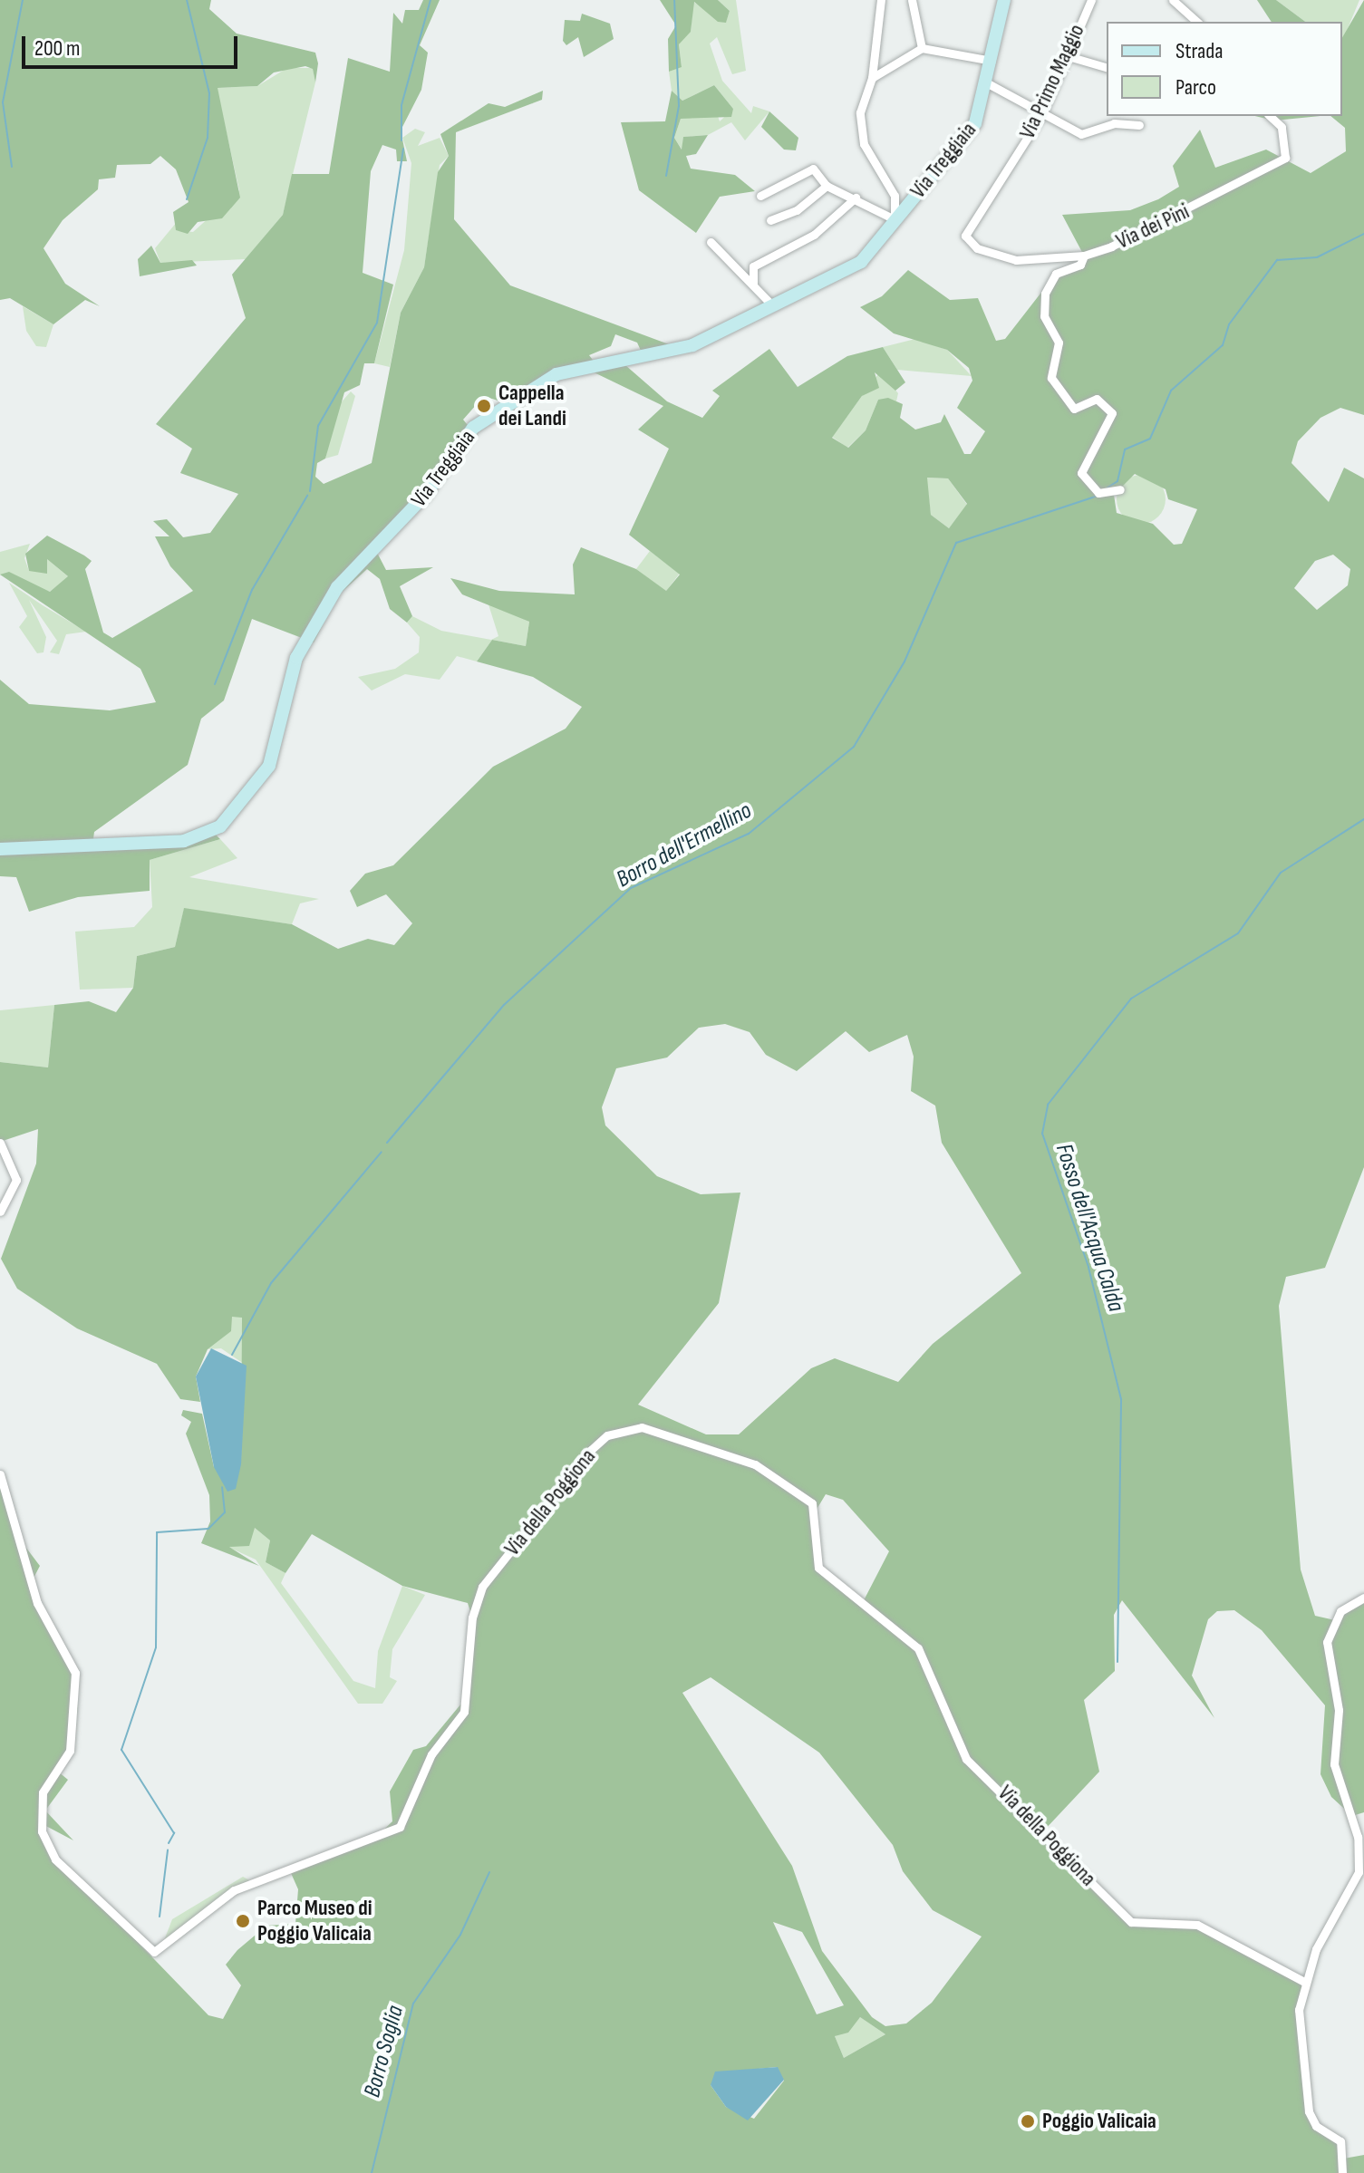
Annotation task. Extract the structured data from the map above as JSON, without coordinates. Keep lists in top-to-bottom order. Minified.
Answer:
{"streets":{"street":["Via Primo Maggio","Via Treggiaia","Via dei Pini","Via della Poggiona"]},"crossings":[["Via Primo Maggio","Via dei Pini"]],"water":["Borro dell'Ermellino","Fosso dell'Acqua Calda","Borro Soglia"],"places":["Cappella dei Landi","Parco Museo di Poggio Valicaia","Poggio Valicaia"],"legend":["Strada","Parco"],"scale_bar":"200 m"}
